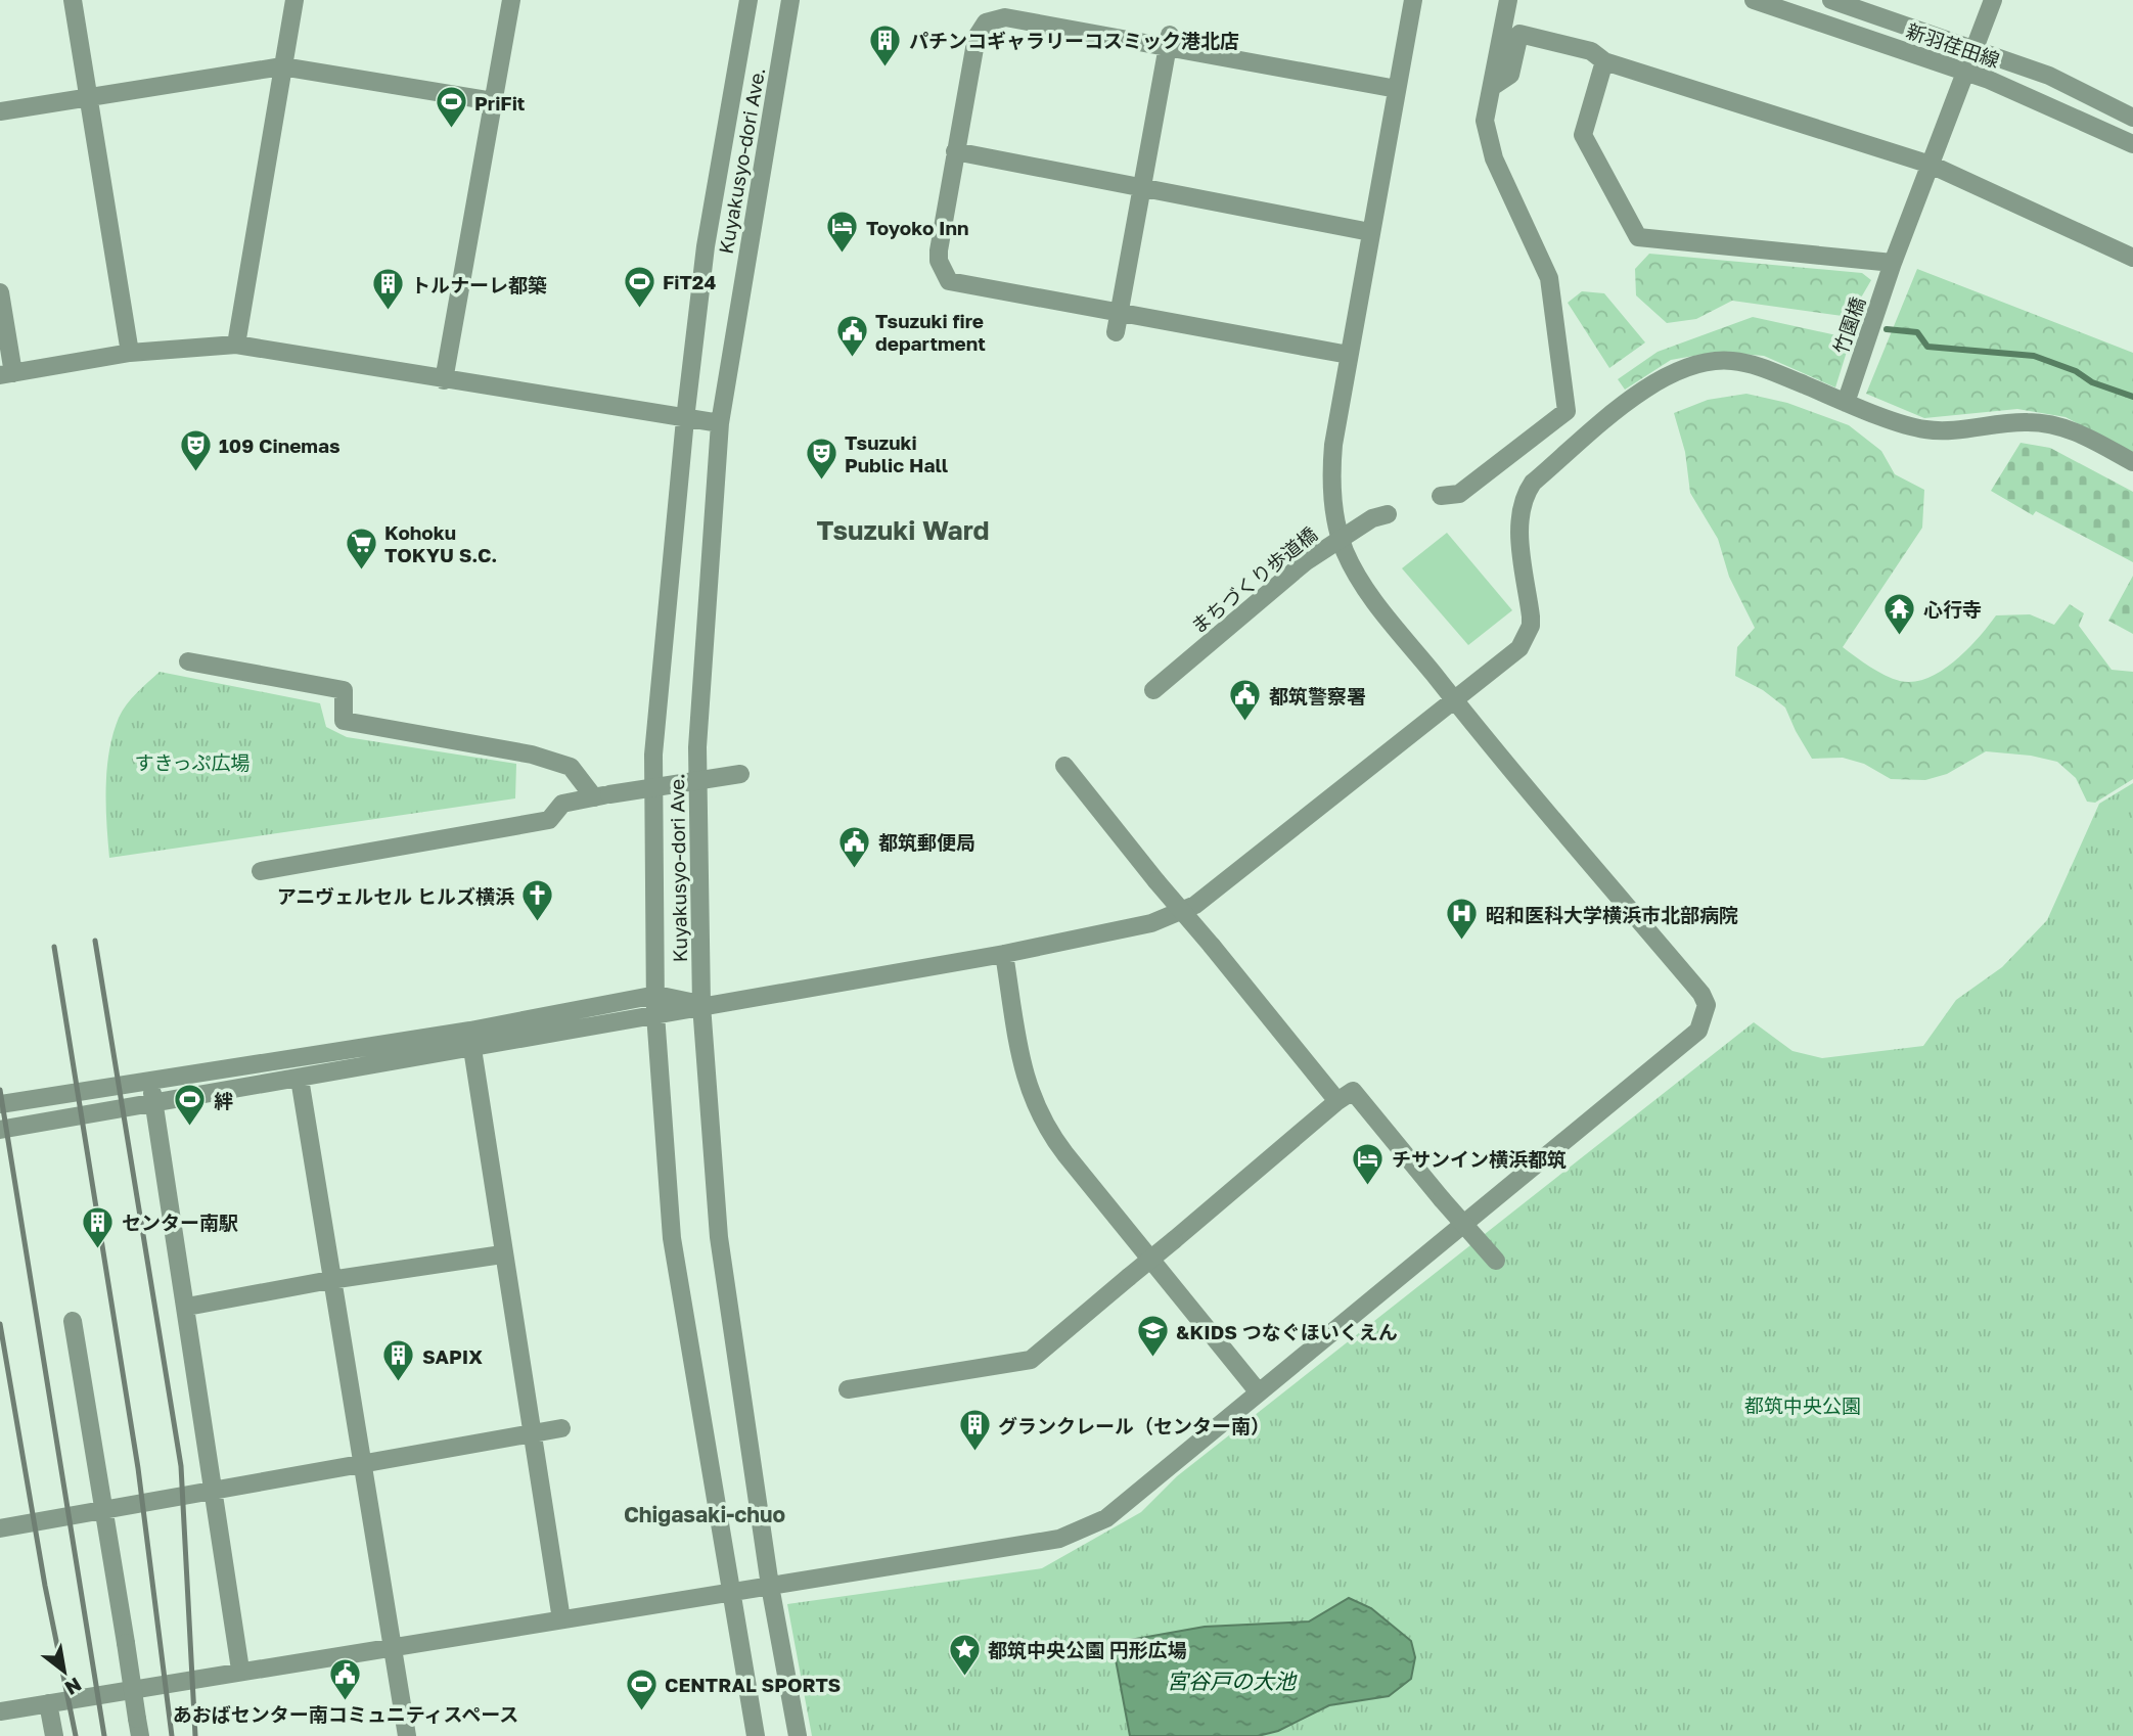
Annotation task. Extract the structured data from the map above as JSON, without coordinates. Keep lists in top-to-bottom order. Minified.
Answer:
{"streets":{"street":["新羽荏田線","Kuyakusyo-dori Ave.","竹園橋","まちづくり歩道橋"]},"crossings":[["新羽荏田線","竹園橋"]],"districts":["Tsuzuki Ward","Chigasaki-chuo"],"water":["宮谷戸の大池"],"parks":["すきっぷ広場","都筑中央公園"],"places":{"building":["パチンコギャラリーコスミック港北店","トルナーレ都築","センター南駅","SAPIX","グランクレール（センター南）"],"sports":["PriFit","FiT24","絆","CENTRAL SPORTS"],"hotel":["Toyoko Inn","チサンイン横浜都筑"],"public building":["Tsuzuki fire department","都筑警察署","都筑郵便局","あおばセンター南コミュニティスペース"],"theatre":["109 Cinemas","Tsuzuki Public Hall"],"supermarket":["Kohoku TOKYU S.C."],"temple":["心行寺"],"church":["アニヴェルセル ヒルズ横浜"],"hospital":["昭和医科大学横浜市北部病院"],"school or university":["&KIDS つなぐほいくえん"],"place":["都筑中央公園 円形広場"]},"north":"bottom right"}
